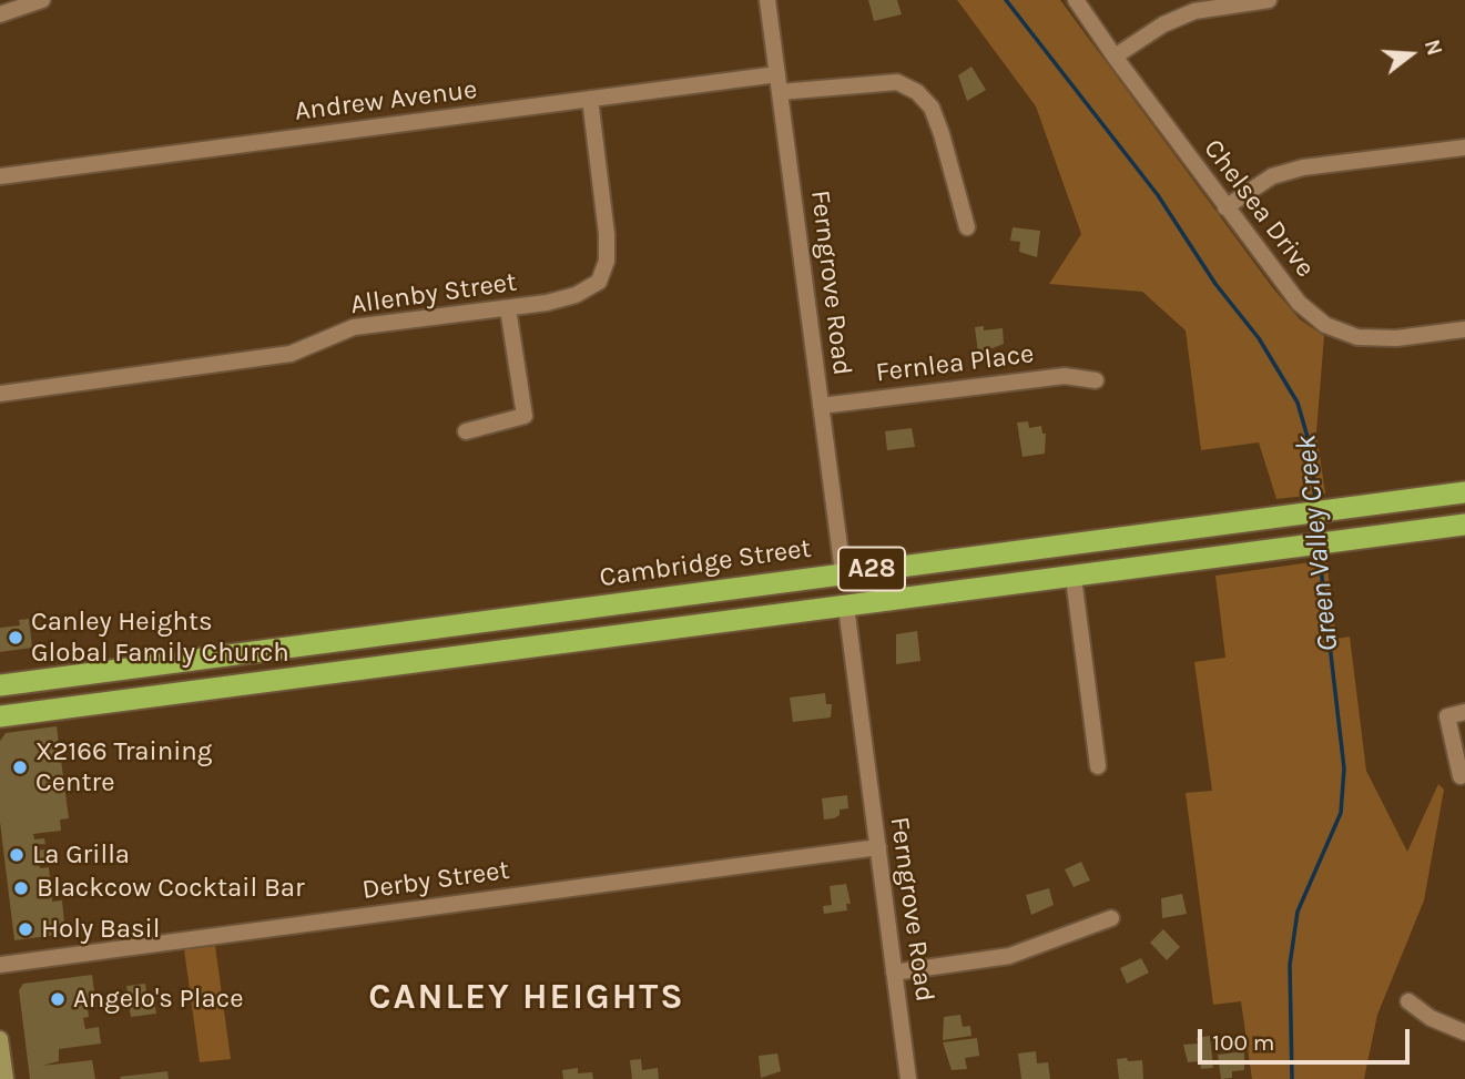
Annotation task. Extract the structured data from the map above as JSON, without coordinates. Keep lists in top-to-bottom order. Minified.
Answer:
{"streets":{"highway":["Cambridge Street","A28"],"street":["Andrew Avenue","Chelsea Drive","Ferngrove Road","Allenby Street","Fernlea Place","Derby Street"]},"crossings":[["Andrew Avenue","Ferngrove Road"],["Andrew Avenue","Allenby Street"],["Ferngrove Road","Fernlea Place"],["Ferngrove Road","Cambridge Street"],["Ferngrove Road","A28"],["Ferngrove Road","Derby Street"]],"districts":["CANLEY HEIGHTS"],"water":["Green Valley Creek"],"places":["Canley Heights Global Family Church","X2166 Training Centre","La Grilla","Blackcow Cocktail Bar","Holy Basil","Angelo's Place"],"scale_bar":"100 m","north":"right"}
